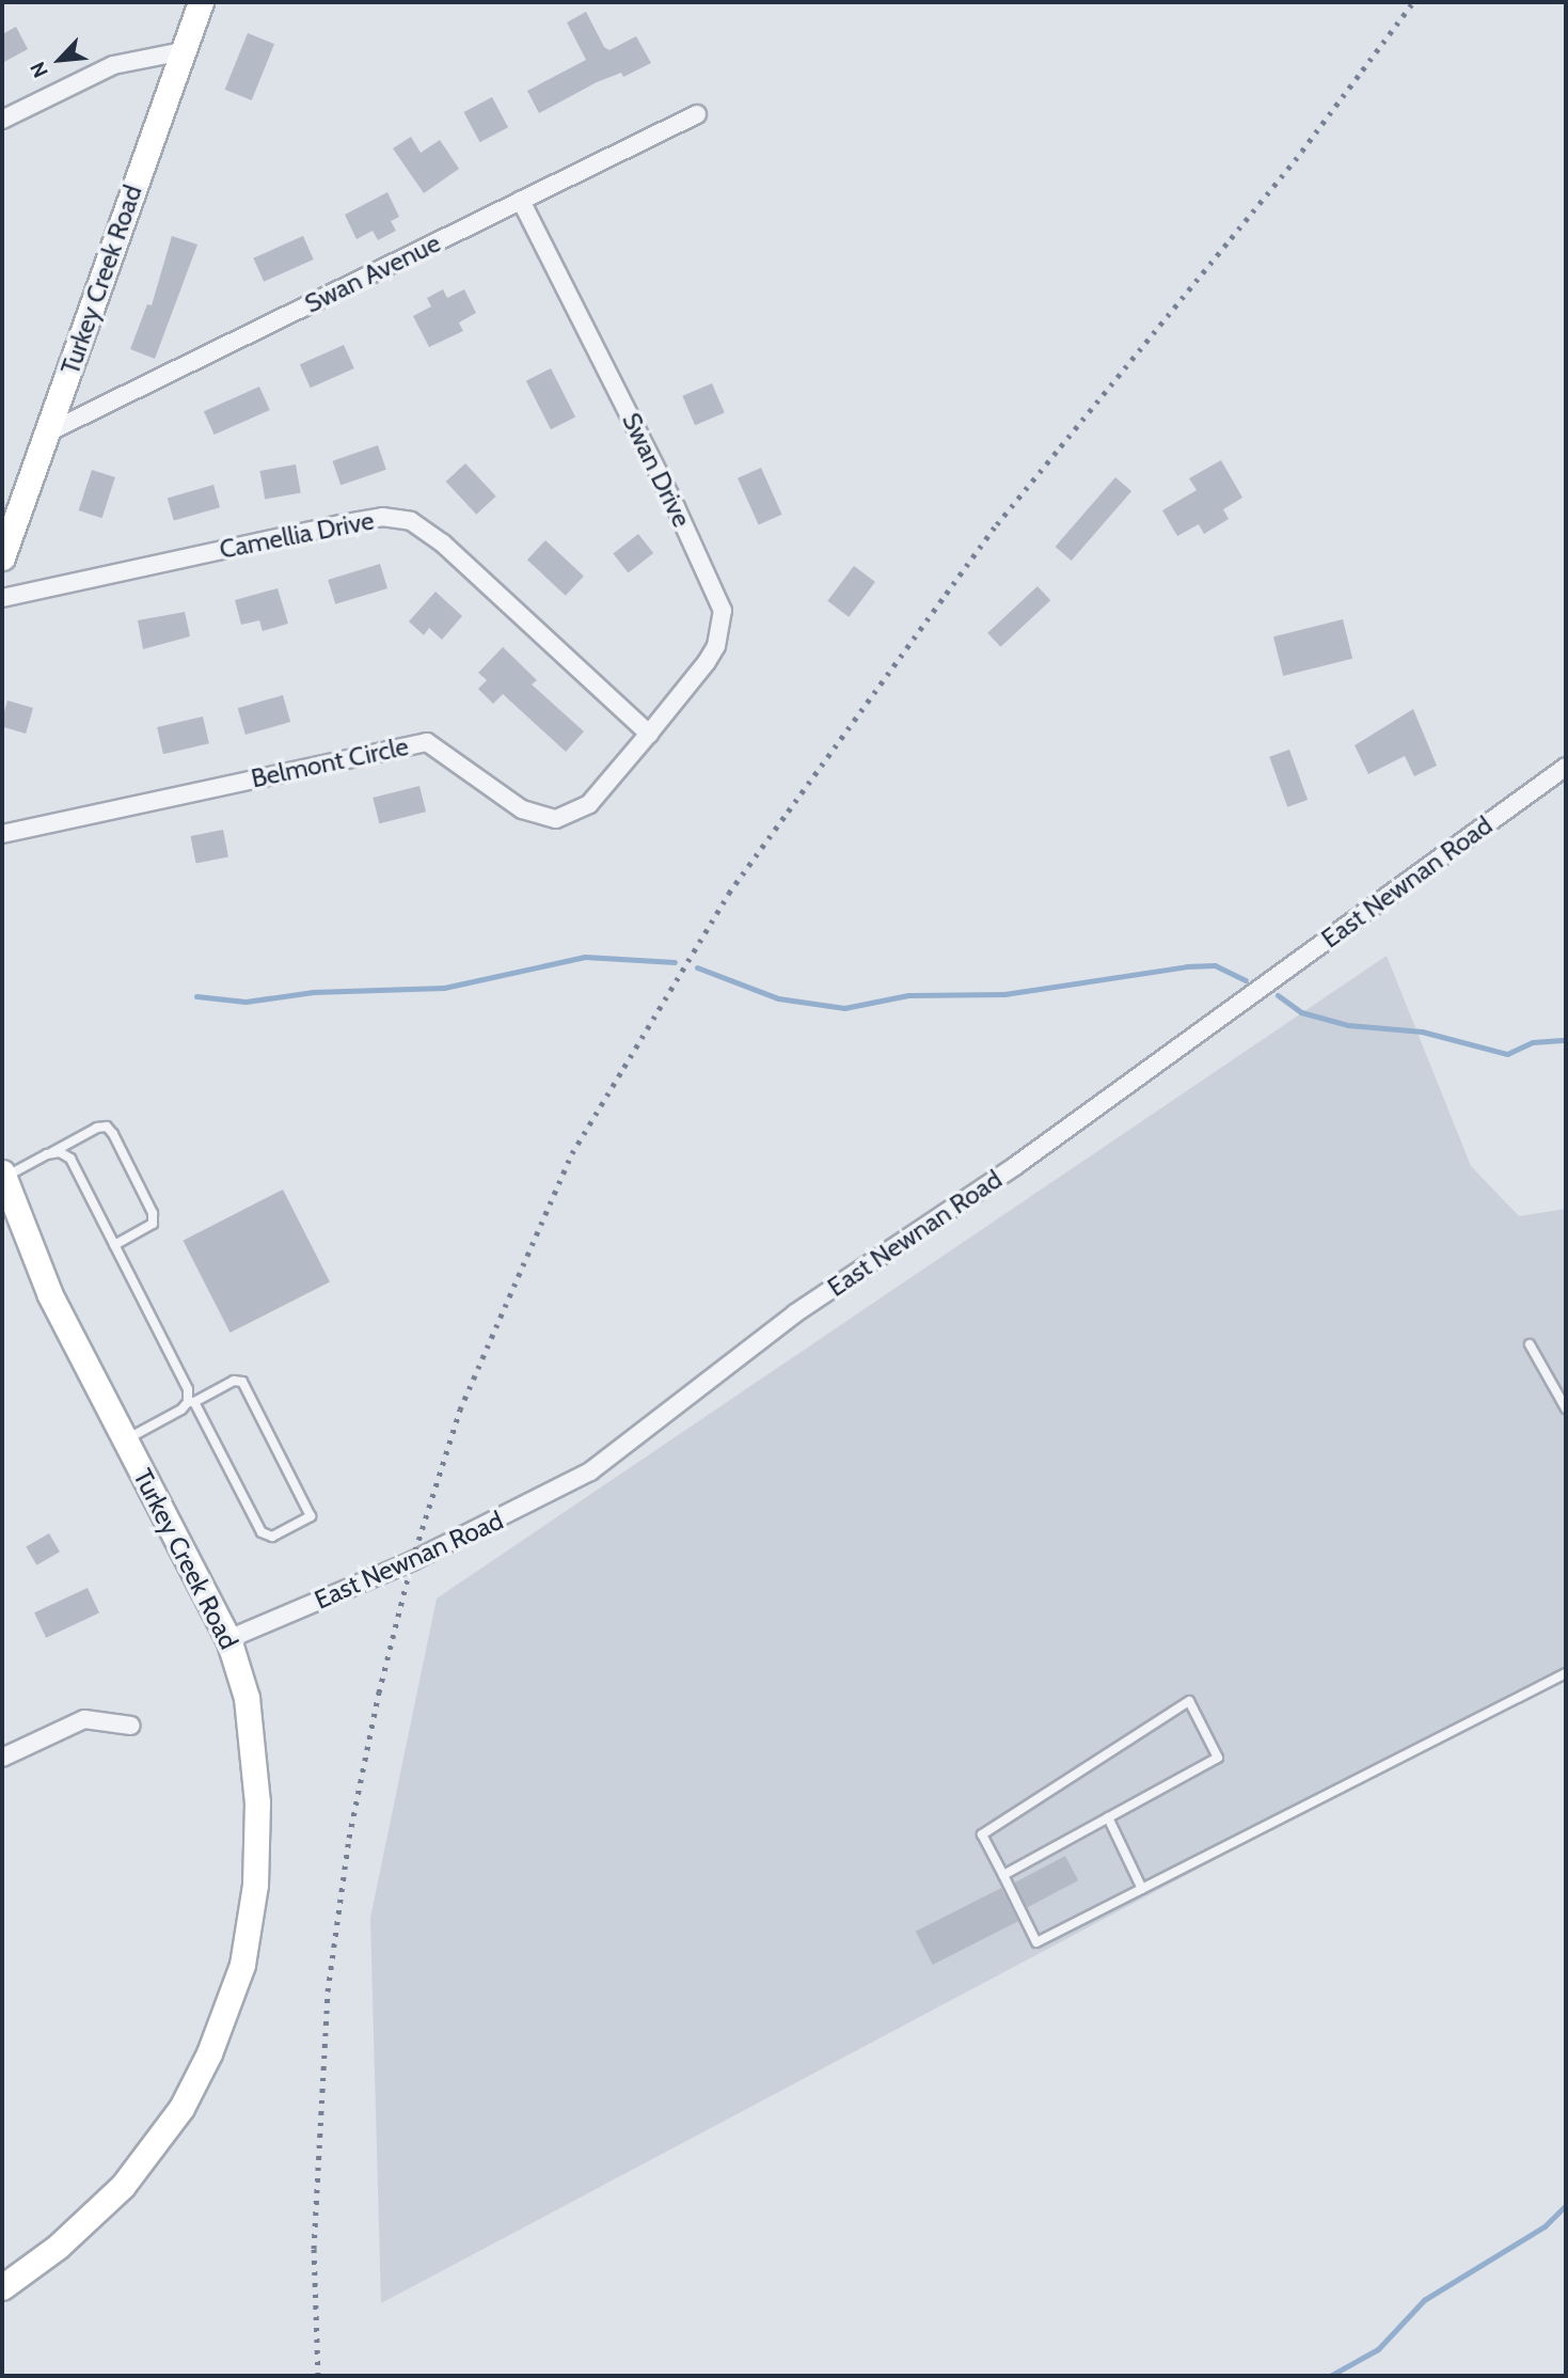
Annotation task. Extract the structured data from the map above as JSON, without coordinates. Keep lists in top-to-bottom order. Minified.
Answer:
{"streets":{"street":["Swan Avenue","Turkey Creek Road","Swan Drive","Camellia Drive","Belmont Circle","East Newnan Road"]},"crossings":[["Swan Avenue","Turkey Creek Road"],["Swan Avenue","Swan Drive"],["Turkey Creek Road","East Newnan Road"],["Swan Drive","Camellia Drive"],["Swan Drive","Belmont Circle"],["Camellia Drive","Belmont Circle"]],"north":"bottom left"}
